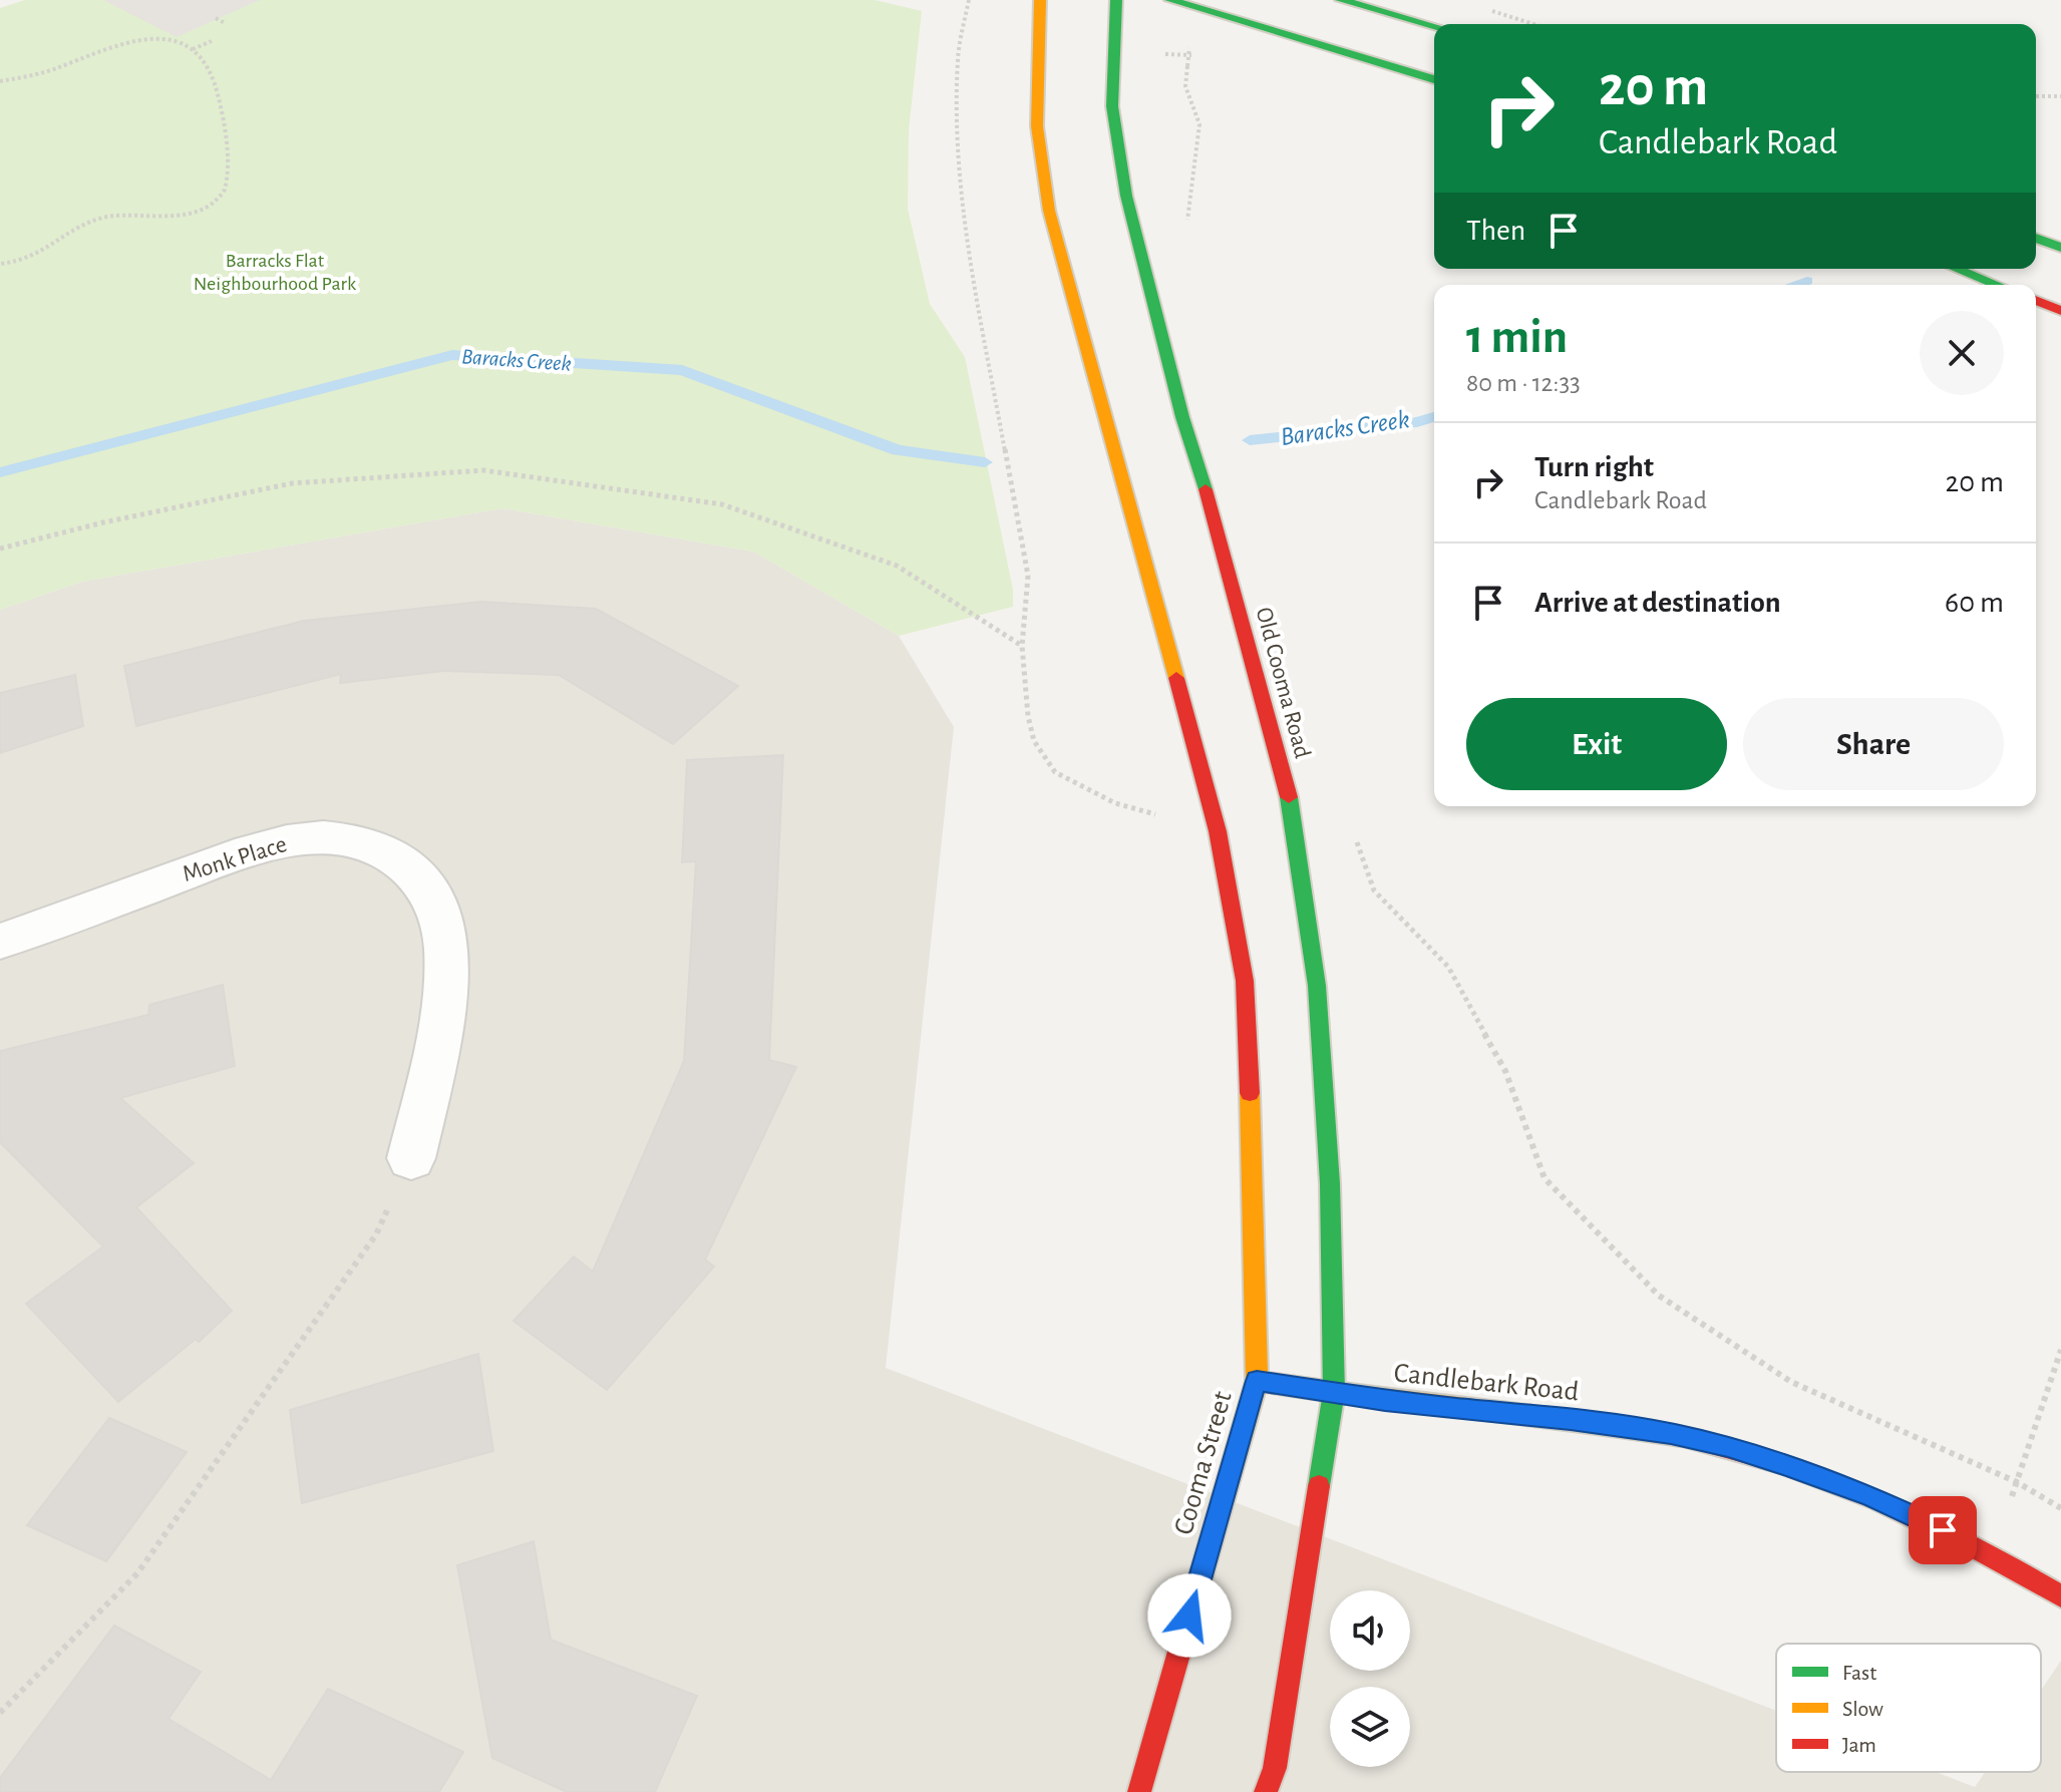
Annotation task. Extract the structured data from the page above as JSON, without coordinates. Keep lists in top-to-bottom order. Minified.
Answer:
{"streets":{"main road":["Old Cooma Road","Candlebark Road","Cooma Street"],"street":["Monk Place"]},"crossings":[["Old Cooma Road","Candlebark Road"],["Candlebark Road","Cooma Street"]],"water":["Baracks Creek"],"parks":["Barracks Flat Neighbourhood Park"],"legend":["Fast","Slow","Jam"],"page":{"turn":["20 m","Candlebark Road"],"then":"Then","heading":["1 min","80 m · 12:33"],"list":[{"name":"Turn right","note":"Candlebark Road","value":"20 m"},{"name":"Arrive at destination","value":"60 m"}],"buttons":["Exit","Share"]}}
